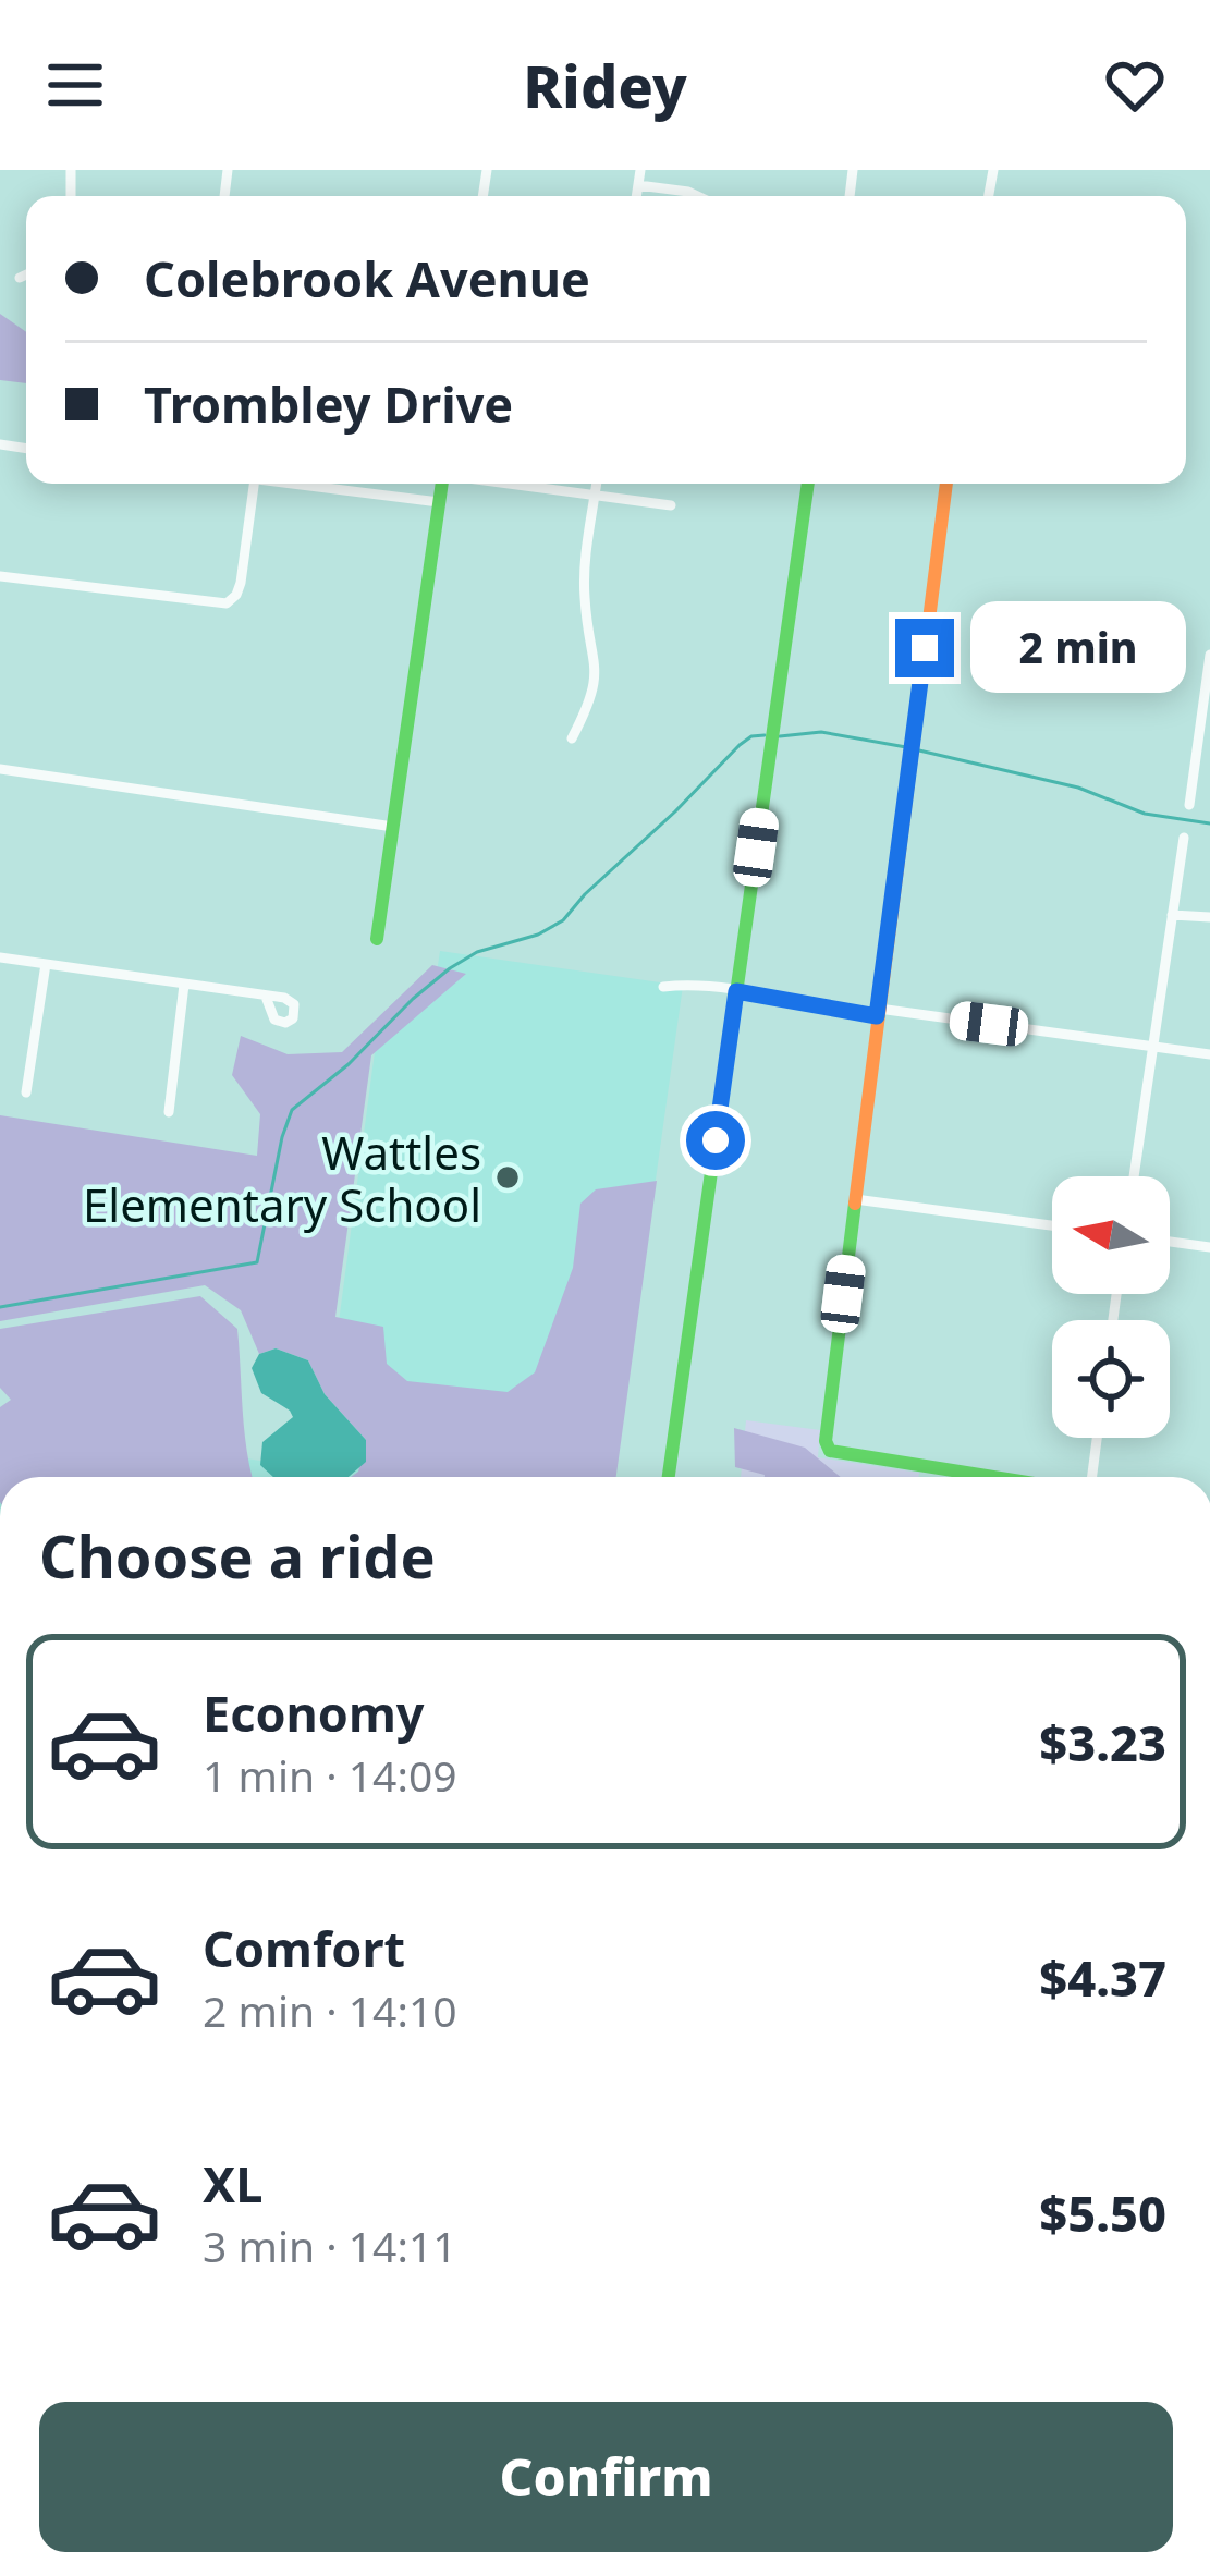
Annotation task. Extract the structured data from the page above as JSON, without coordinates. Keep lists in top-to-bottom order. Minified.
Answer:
{"places":["Wattles Elementary School"],"north":"left","page":{"header":"Ridey","banner":["Colebrook Avenue","Trombley Drive"],"bubble":"2 min","heading":"Choose a ride","list":[{"name":"Economy","note":"1 min · 14:09","value":"$3.23"},{"name":"Comfort","note":"2 min · 14:10","value":"$4.37"},{"name":"XL","note":"3 min · 14:11","value":"$5.50"}],"buttons":"Confirm"}}
